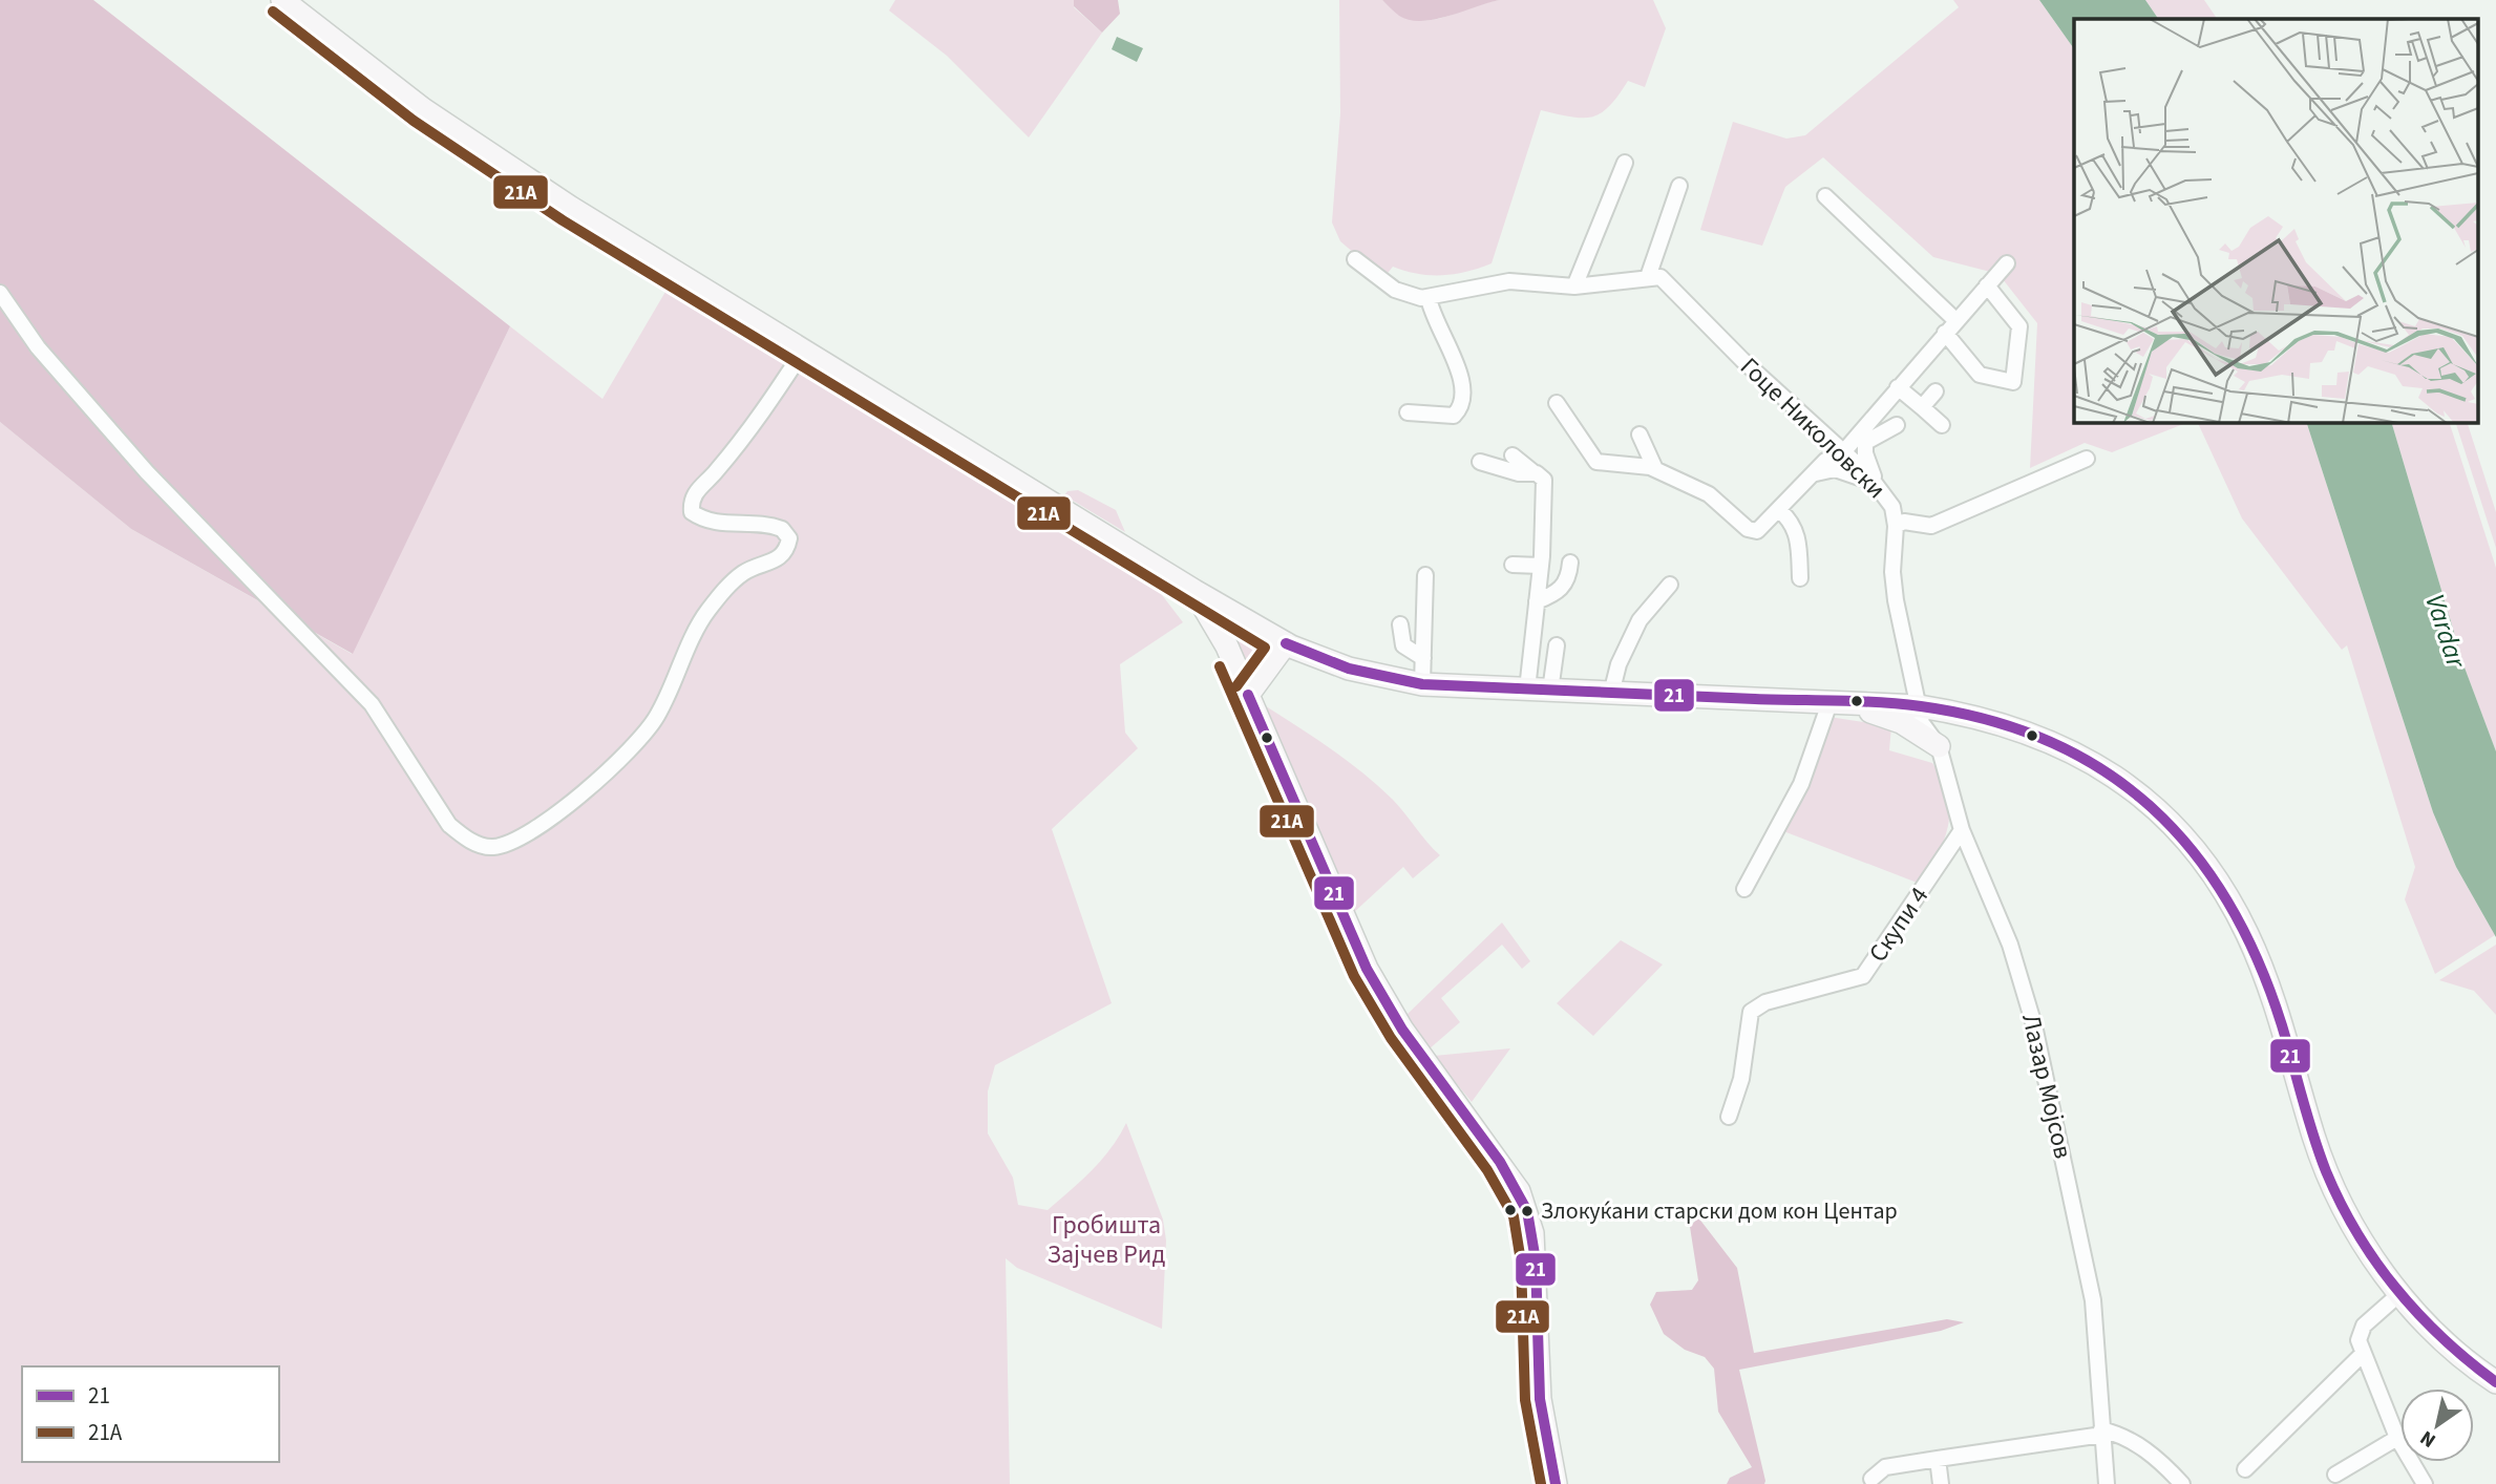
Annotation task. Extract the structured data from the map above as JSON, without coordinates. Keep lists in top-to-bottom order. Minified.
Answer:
{"streets":{"street":["Гоце Николовски","Cкупи 4","Лазар Мојсов"]},"crossings":[["Гоце Николовски","Лазар Мојсов"],["Cкупи 4","Лазар Мојсов"]],"water":["Vardar"],"parks":["Гробишта Зајчев Рид"],"places":["Злокуќани старски дом кон Центар"],"lines":["transit line 21A","transit line 21"],"legend":["21","21A"],"north":"bottom left"}
